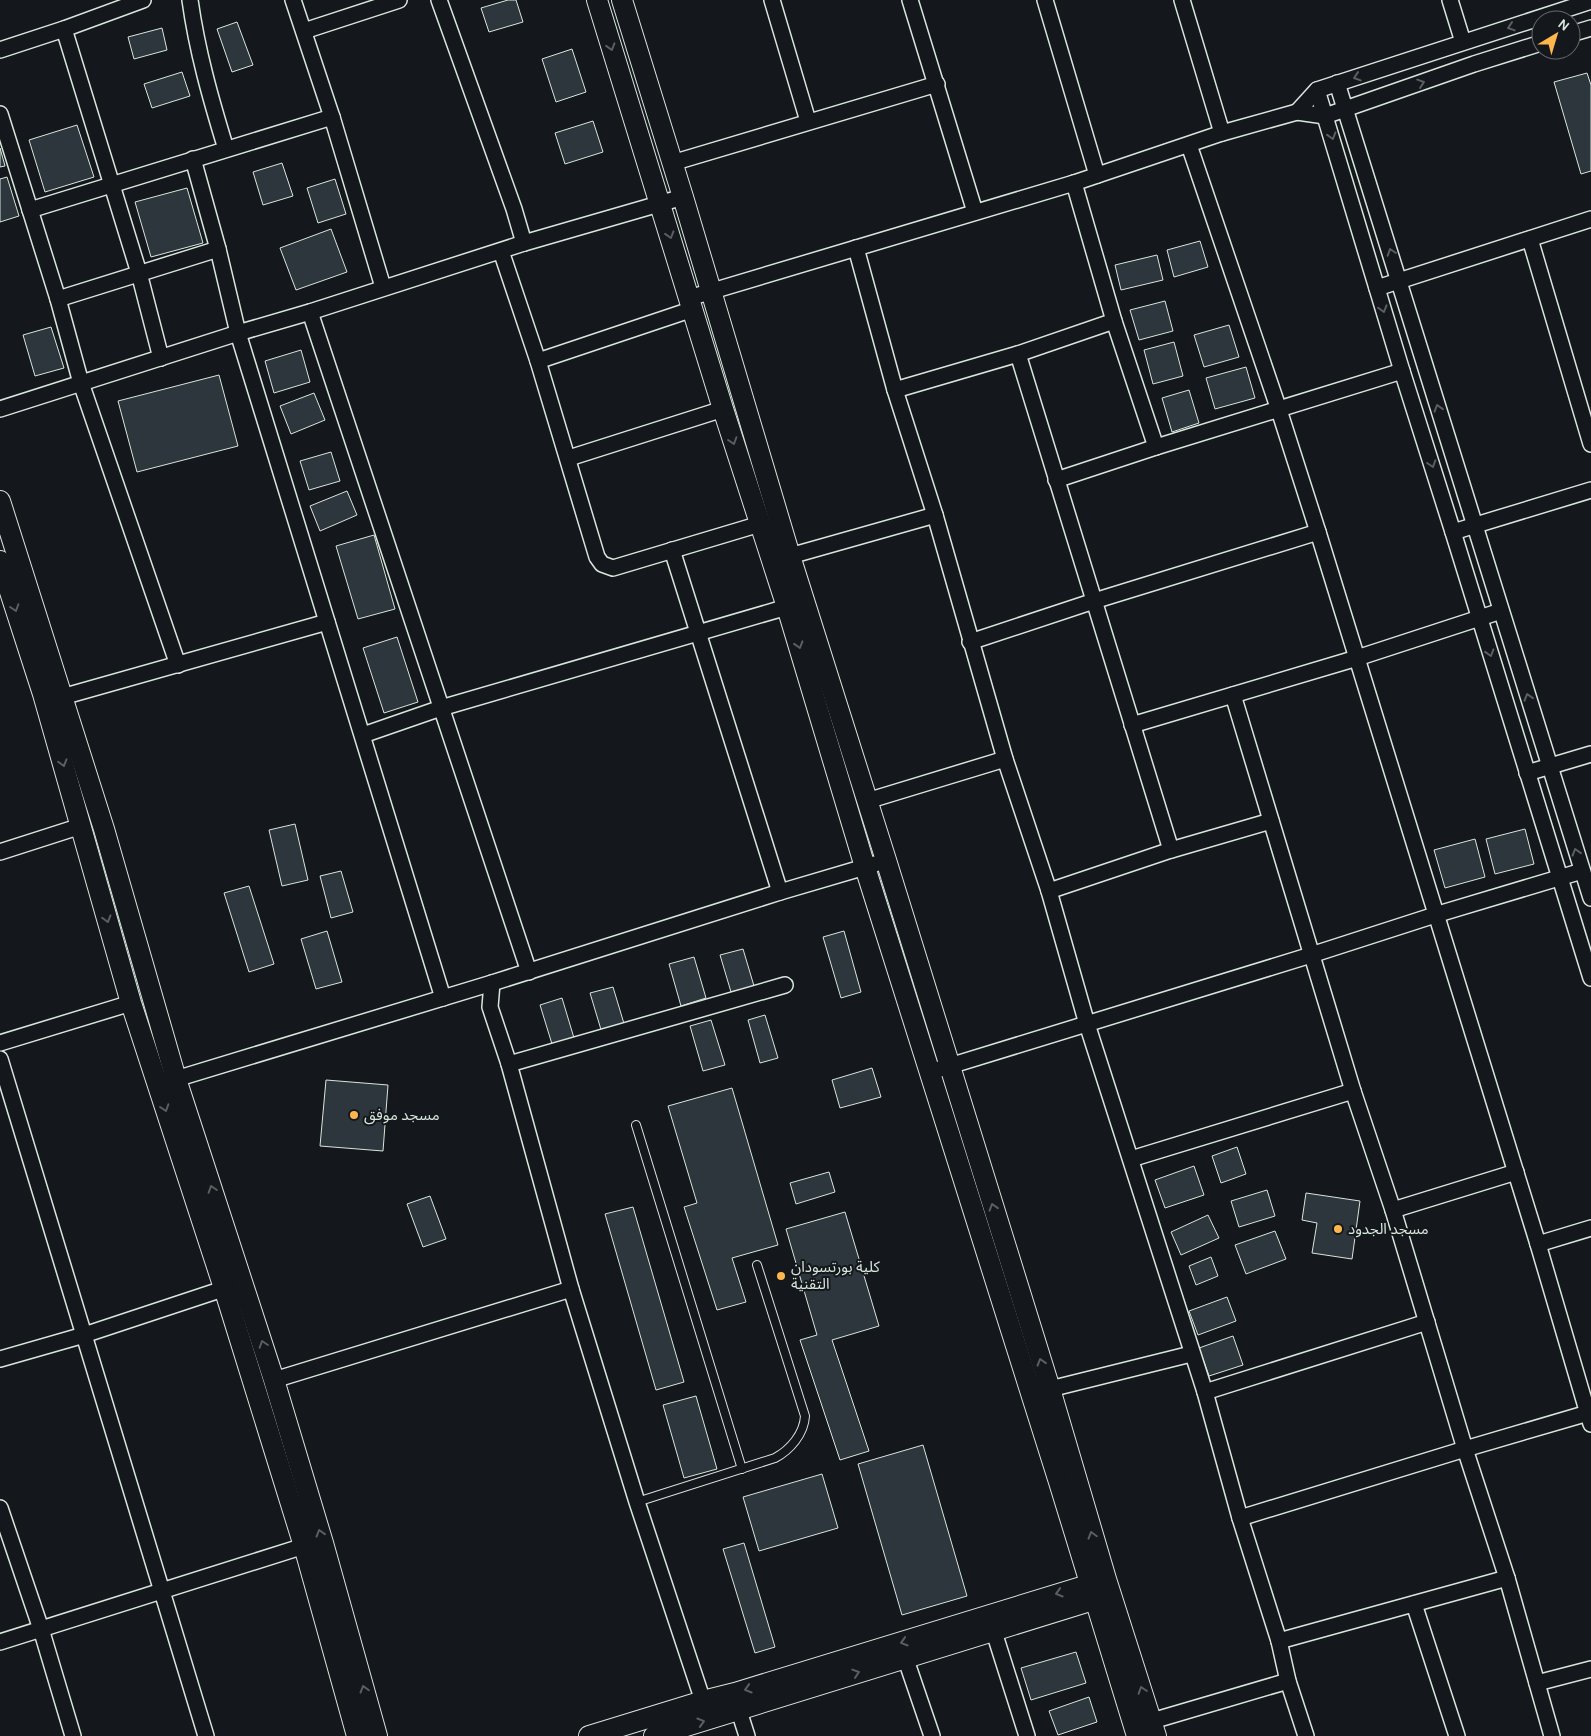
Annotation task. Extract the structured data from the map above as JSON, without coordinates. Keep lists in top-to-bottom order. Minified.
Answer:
{"places":["مسجد موفق","مسجد الجدود","كلية بورتسودان التقنية"],"north":"top right"}
